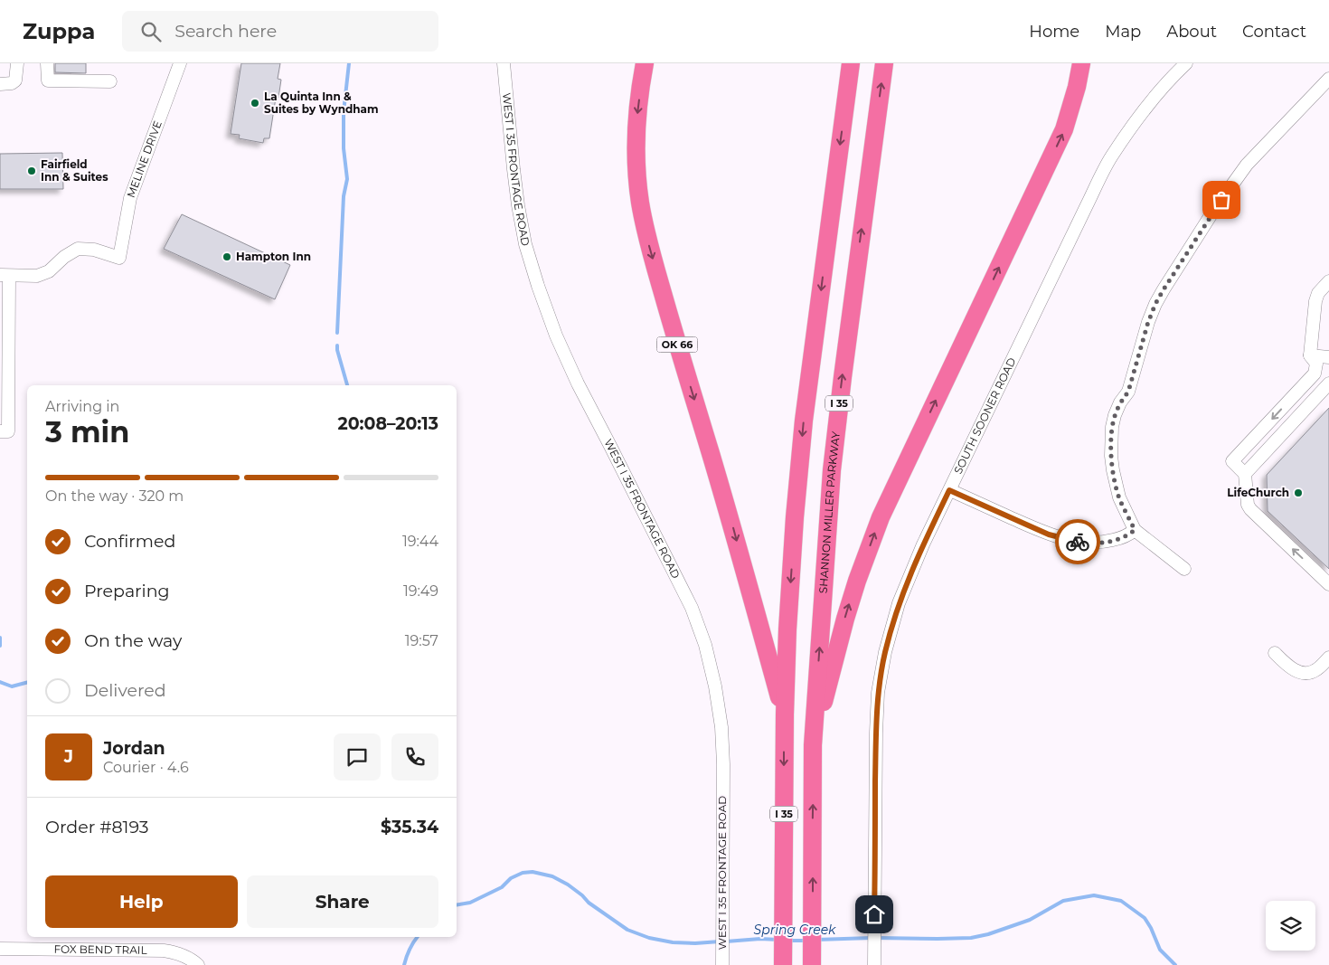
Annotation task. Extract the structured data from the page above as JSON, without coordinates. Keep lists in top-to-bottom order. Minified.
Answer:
{"streets":{"highway":["OK 66","I 35","SHANNON MILLER PARKWAY"],"street":["MELINE DRIVE","WEST I 35 FRONTAGE ROAD","SOUTH SOONER ROAD","FOX BEND TRAIL"]},"crossings":[["OK 66","I 35"]],"water":["Spring Creek"],"places":["La Quinta Inn & Suites by Wyndham","Fairfield Inn & Suites","Hampton Inn","LifeChurch"],"page":{"header":"Zuppa","search":"Search here","nav":["Home","Map","About","Contact"],"heading":["3 min","Arriving in","20:08–20:13"],"panel":["Jordan","Courier · 4.6","Order #8193","$35.34"],"bar":"On the way · 320 m","list":[["Confirmed","19:44"],["Preparing","19:49"],["On the way","19:57"],"Delivered"],"round":"J","buttons":["Help","Share"]}}
